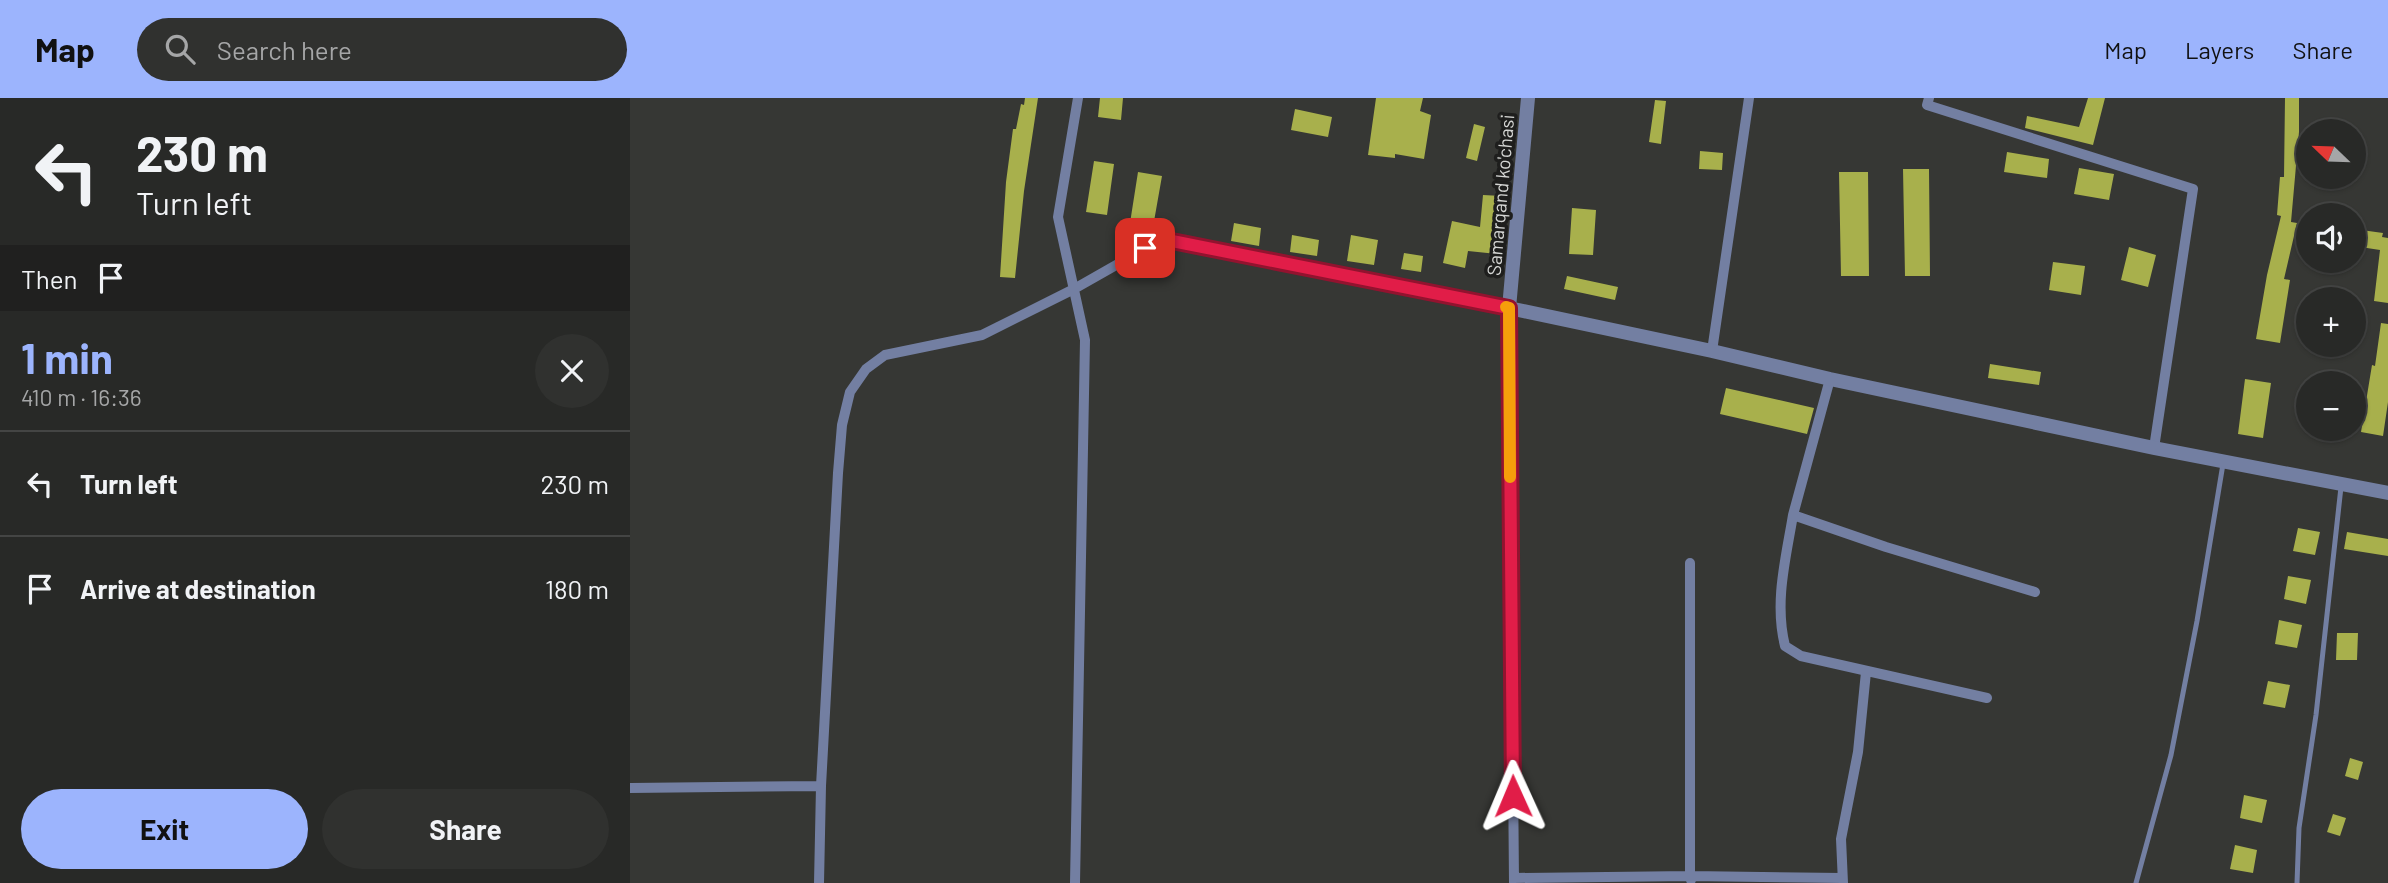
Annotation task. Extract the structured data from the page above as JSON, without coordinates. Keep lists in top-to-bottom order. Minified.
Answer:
{"streets":{"street":["Samarqand ko'chasi"]},"north":"top left","page":{"header":"Map","search":"Search here","nav":["Map","Layers","Share"],"turn":["230 m","Turn left"],"map_buttons":["+","−"],"then":"Then","heading":["1 min","410 m · 16:36"],"list":[{"name":"Turn left","value":"230 m"},{"name":"Arrive at destination","value":"180 m"}],"buttons":["Exit","Share"]}}
